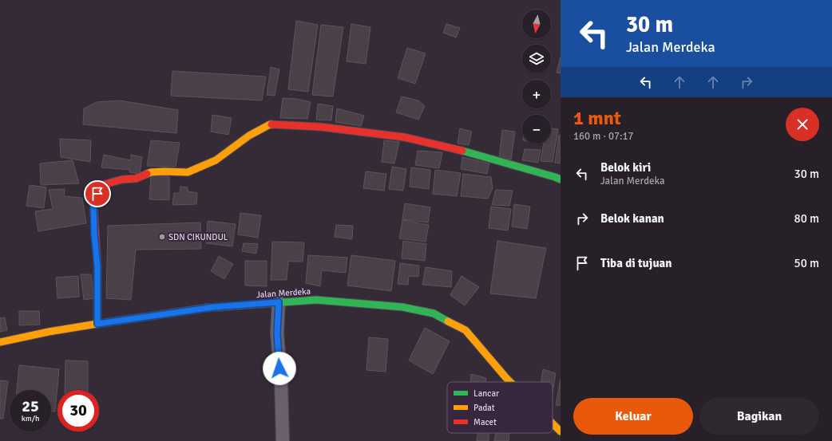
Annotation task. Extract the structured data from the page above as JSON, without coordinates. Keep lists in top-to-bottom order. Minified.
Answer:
{"streets":{"street":["Jalan Merdeka"]},"places":["SDN CIKUNDUL"],"legend":["Lancar","Padat","Macet"],"north":"bottom","page":{"turn":["30 m","Jalan Merdeka"],"map_buttons":["+","−"],"heading":["1 mnt","160 m · 07:17"],"list":[{"name":"Belok kiri","note":"Jalan Merdeka","value":"30 m"},{"name":"Belok kanan","value":"80 m"},{"name":"Tiba di tujuan","value":"50 m"}],"speed":"25 km/h","limit":"30","buttons":["Keluar","Bagikan"]}}
